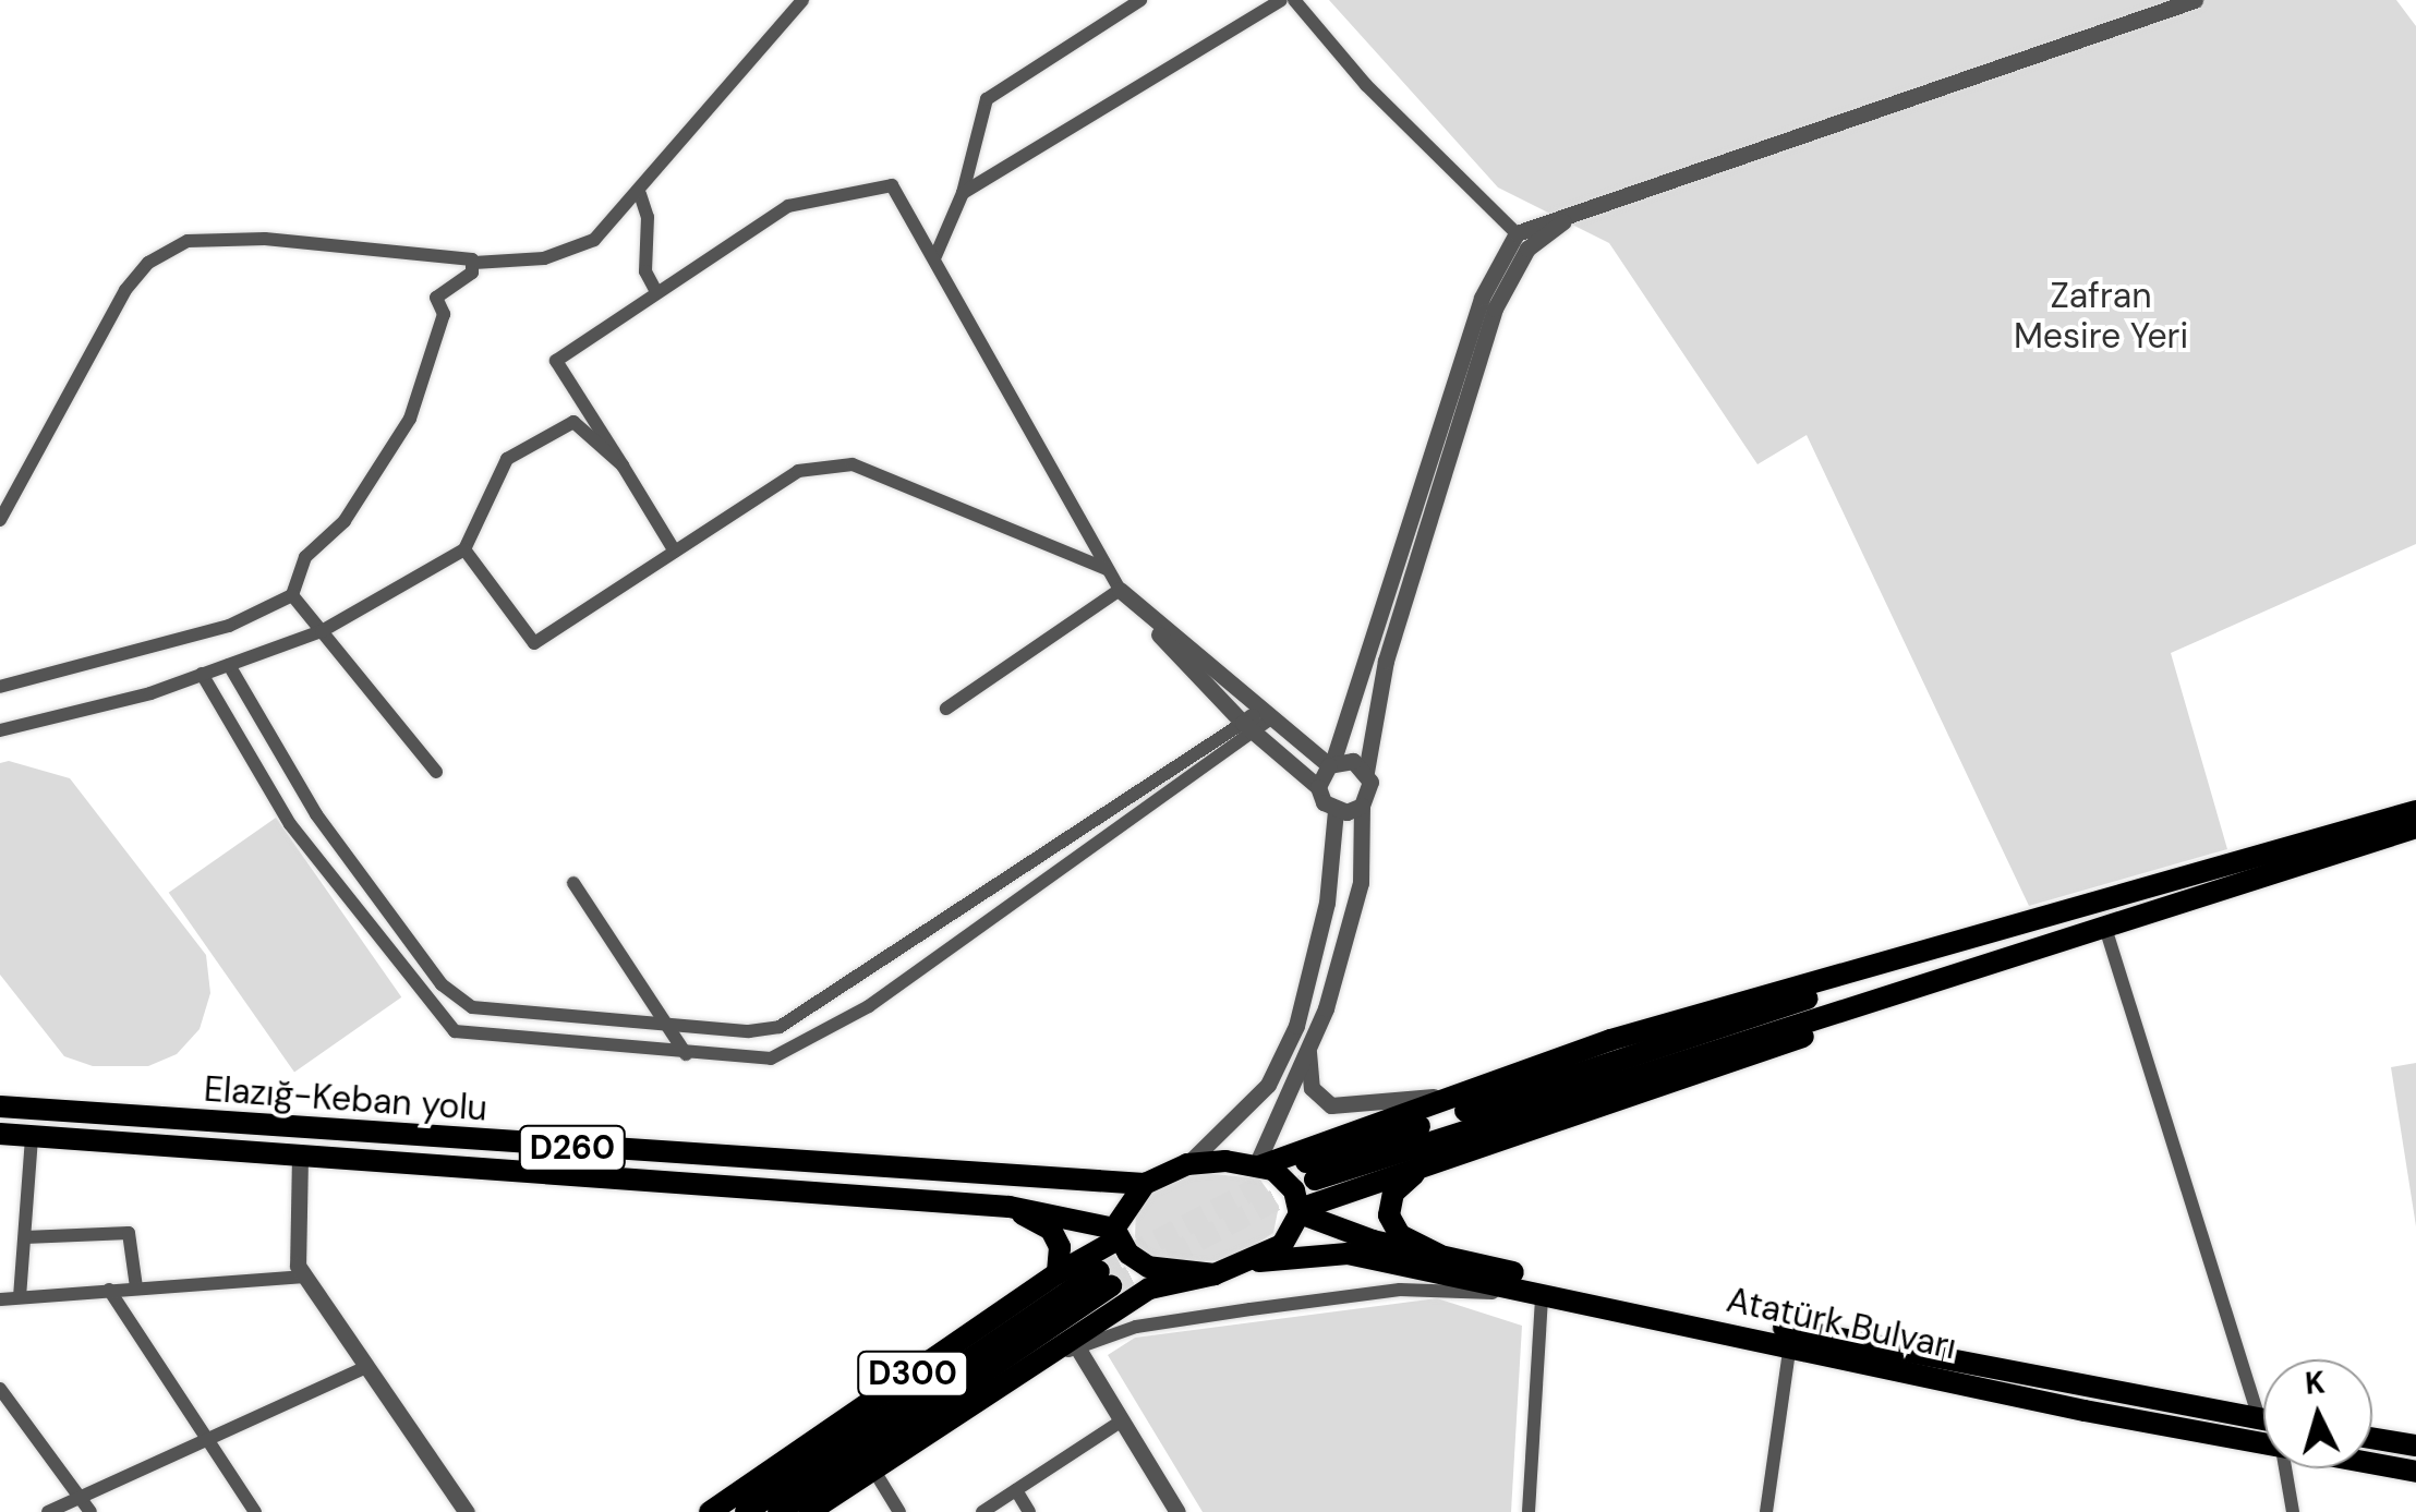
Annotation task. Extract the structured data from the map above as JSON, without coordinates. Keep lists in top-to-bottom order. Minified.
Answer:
{"streets":{"main road":["Elazığ-Keban yolu","D260","Atatürk Bulvarı","D300"]},"crossings":[["Elazığ-Keban yolu","D260"],["Elazığ-Keban yolu","Atatürk Bulvarı"],["Elazığ-Keban yolu","D300"],["D260","D300"],["Atatürk Bulvarı","D300"]],"parks":["Zafran Mesire Yeri"],"north":"top"}
